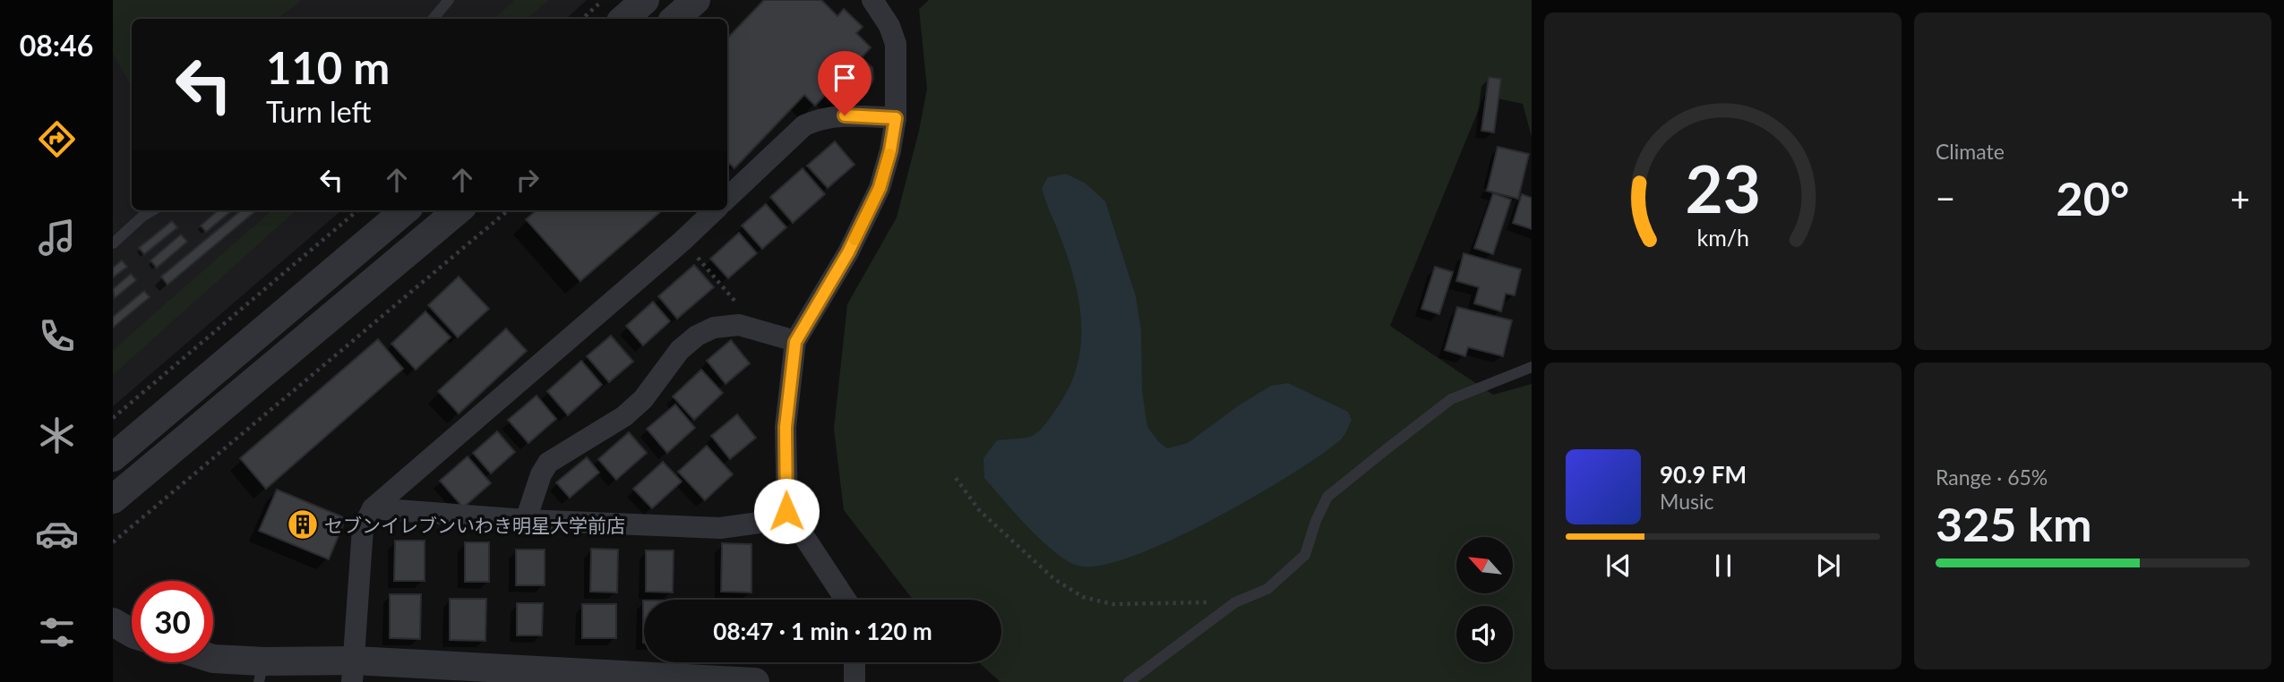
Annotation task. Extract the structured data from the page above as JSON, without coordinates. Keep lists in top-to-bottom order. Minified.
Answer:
{"places":{"building":["セブンイレブンいわき明星大学前店"]},"north":"top left","page":{"tabs":"08:46","tile":["Climate",["Range · 65%","325 km"]],"turn":["110 m","Turn left"],"heat":["−","20°","+"],"song":["90.9 FM","Music"],"limit":"30","trip":"08:47 · 1 min · 120 m","gauge":["23","km/h"]}}
